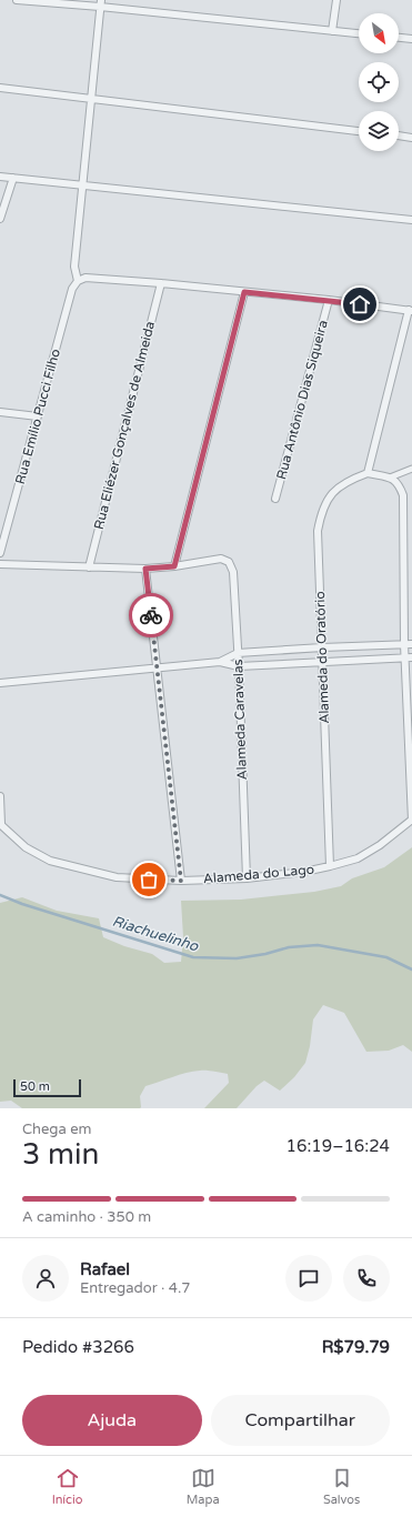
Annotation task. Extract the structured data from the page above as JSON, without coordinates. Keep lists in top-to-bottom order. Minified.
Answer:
{"streets":{"street":["Rua Antônio Dias Siqueira","Rua Emílio Pucci Filho","Rua Eliézer Gonçalves de Almeida","Alameda do Oratório","Alameda Caravelas","Alameda do Lago"]},"crossings":[["Alameda do Oratório","Alameda do Lago"],["Alameda Caravelas","Alameda do Lago"]],"water":["Riachuelinho"],"scale_bar":"50 m","north":"bottom right","page":{"scale":"50 m","heading":["3 min","Chega em","16:19–16:24"],"panel":["Rafael","Entregador · 4.7","Pedido #3266","R$79.79"],"bar":"A caminho · 350 m","buttons":["Ajuda","Compartilhar"],"tabs":["Início","Mapa","Salvos"]}}
